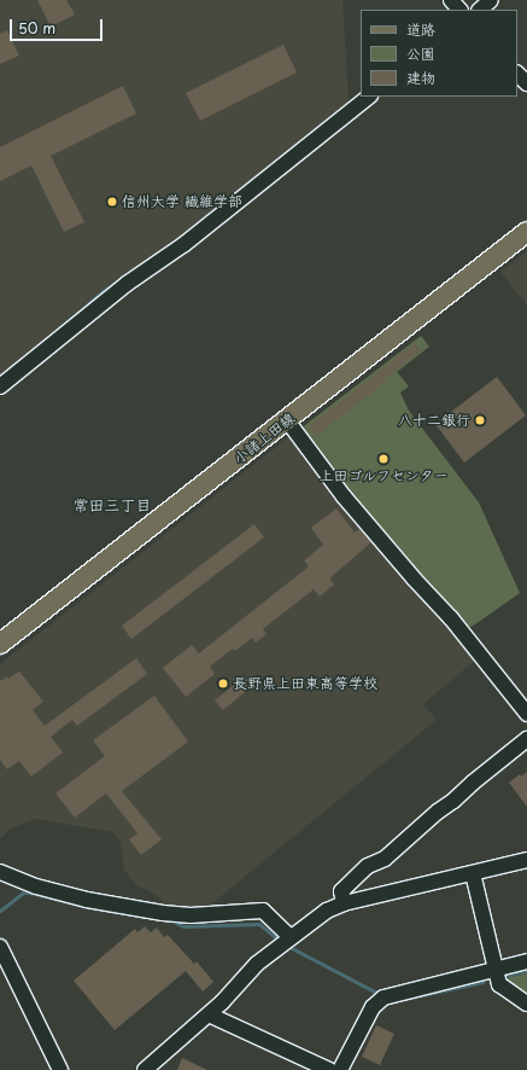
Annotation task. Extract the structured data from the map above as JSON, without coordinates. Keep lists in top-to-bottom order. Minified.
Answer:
{"streets":{"main road":["小諸上田線"]},"districts":["常田三丁目"],"places":["信州大学 繊維学部","八十二銀行","上田ゴルフセンター","長野県上田東高等学校"],"legend":["道路","公園","建物"],"scale_bar":"50 m"}
